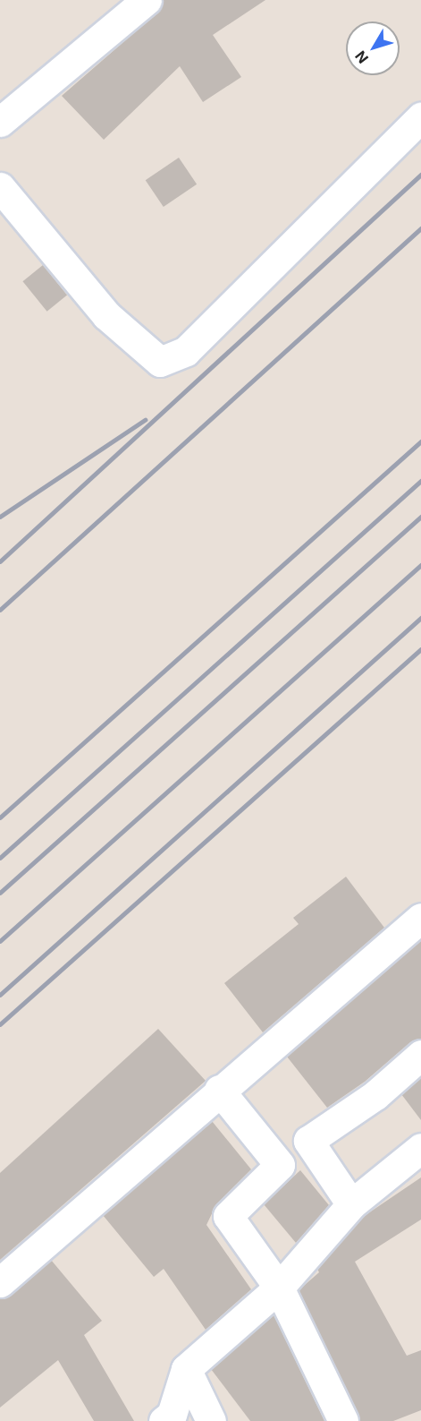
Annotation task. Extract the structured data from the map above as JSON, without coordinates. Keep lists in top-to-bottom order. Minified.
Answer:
{"north":"bottom left"}
